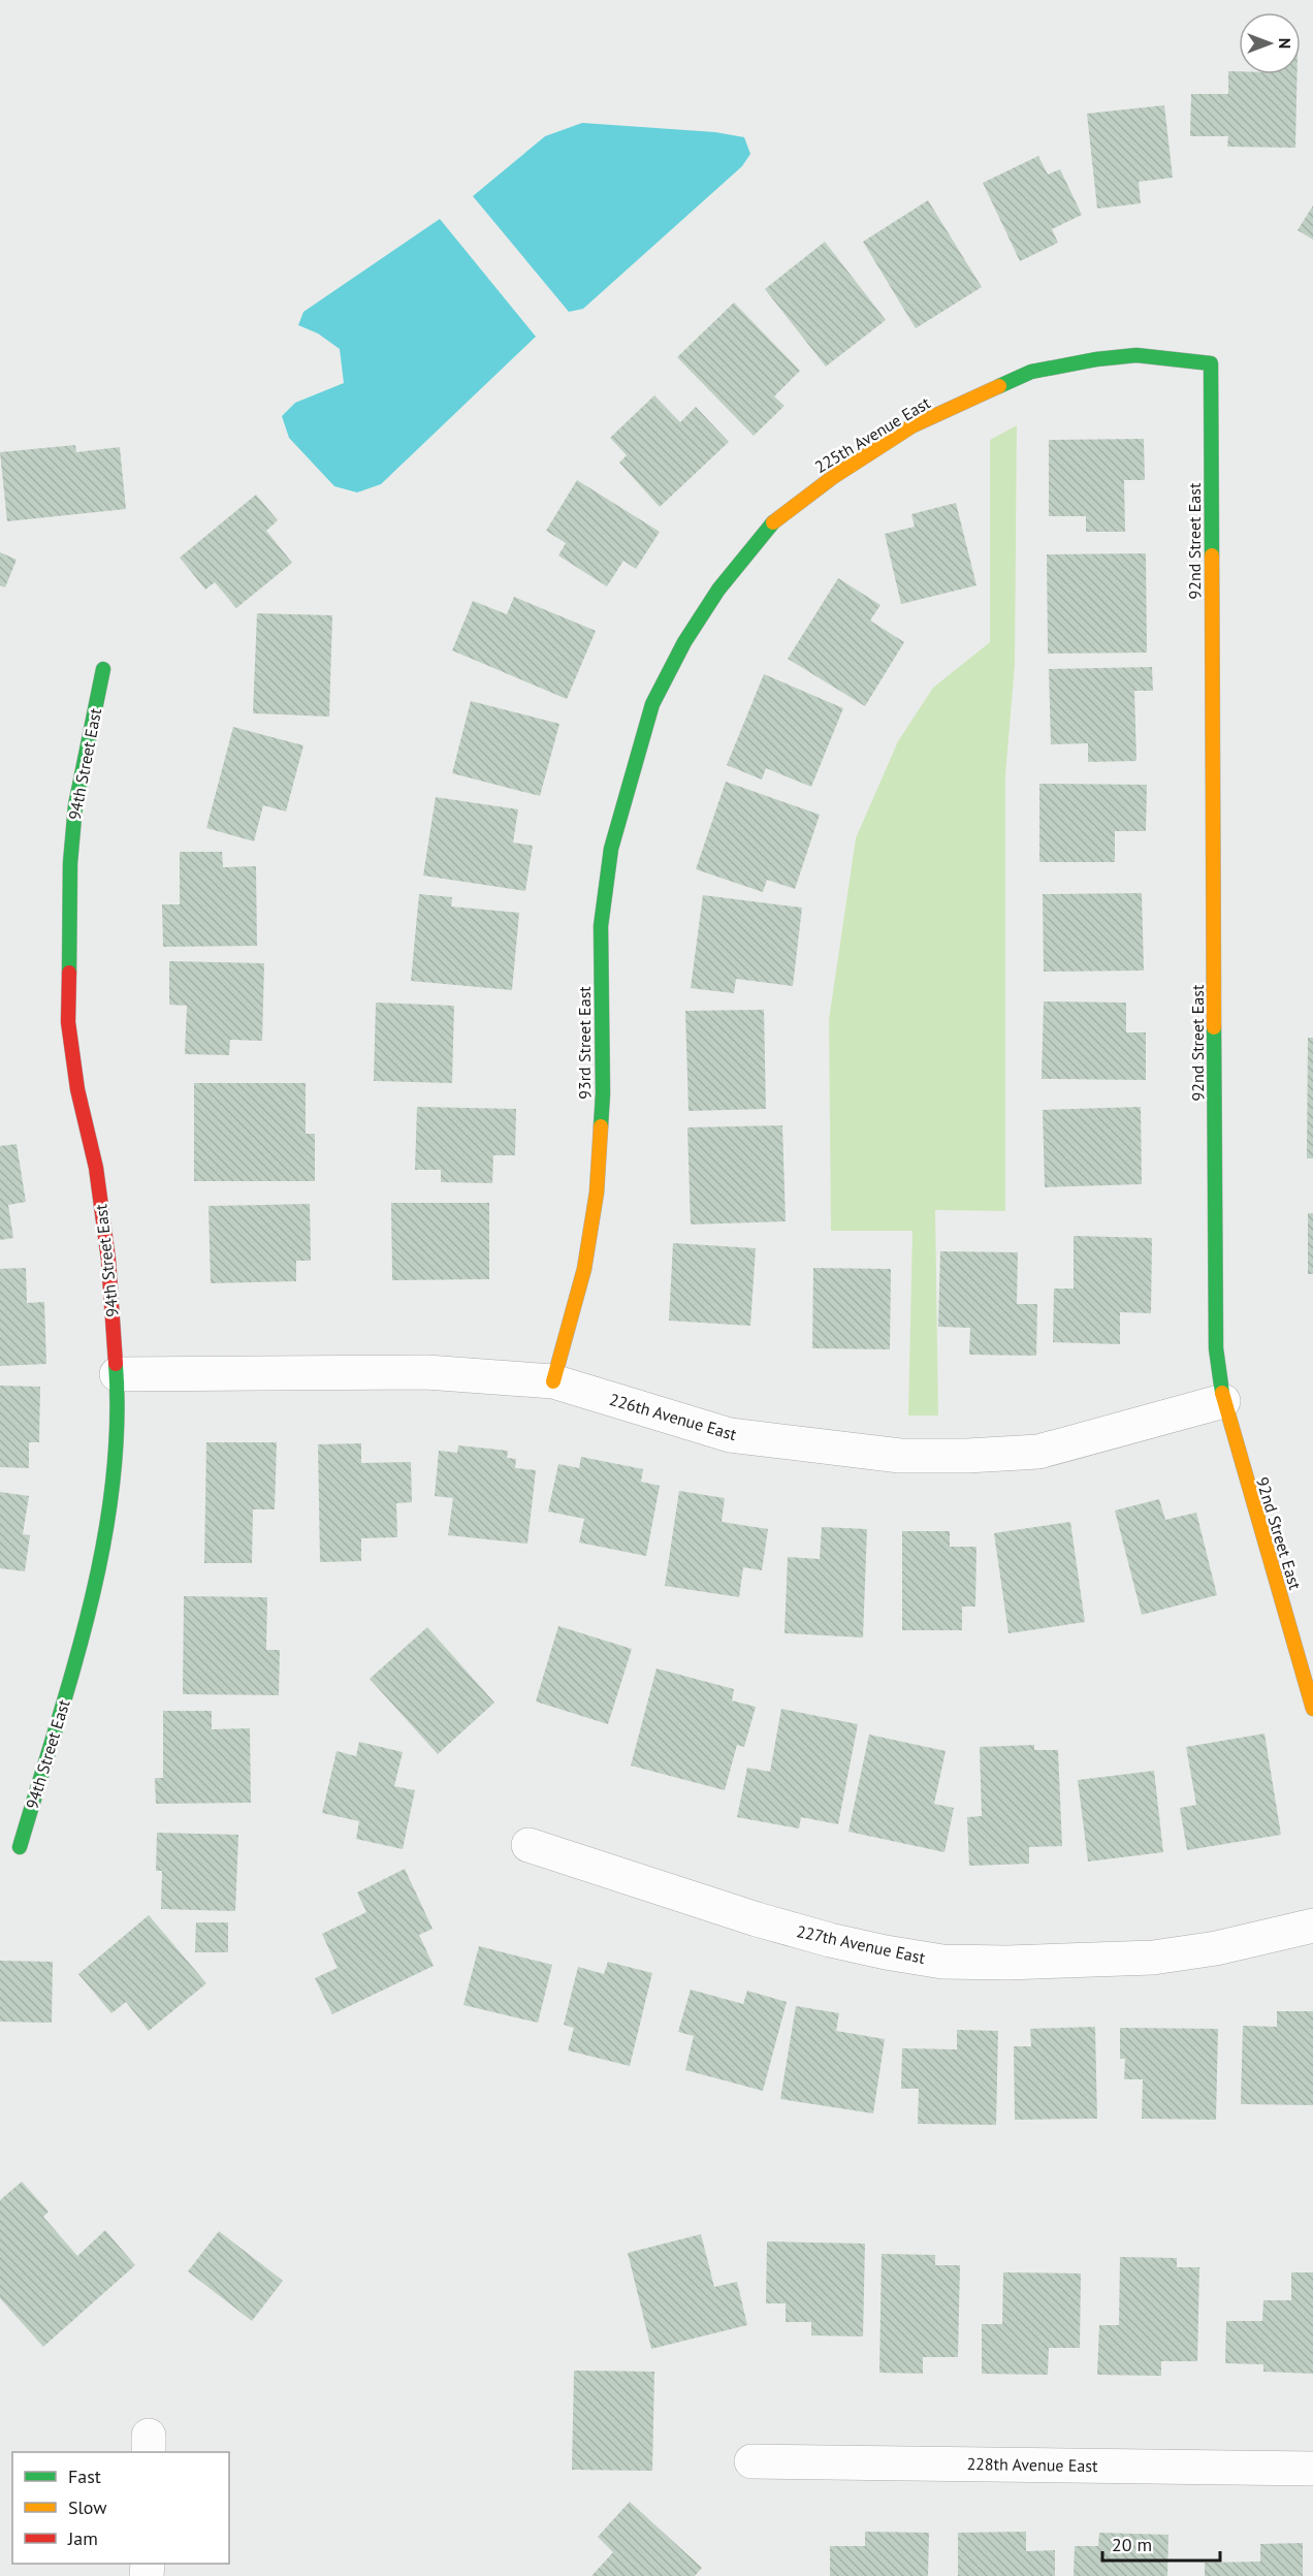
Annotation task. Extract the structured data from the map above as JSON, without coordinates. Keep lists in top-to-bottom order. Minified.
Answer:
{"streets":{"street":["225th Avenue East","92nd Street East","94th Street East","93rd Street East","226th Avenue East","227th Avenue East","228th Avenue East"]},"crossings":[["225th Avenue East","92nd Street East"],["225th Avenue East","93rd Street East"],["92nd Street East","226th Avenue East"],["94th Street East","226th Avenue East"],["93rd Street East","226th Avenue East"]],"legend":["Fast","Slow","Jam"],"scale_bar":"20 m","north":"right"}
